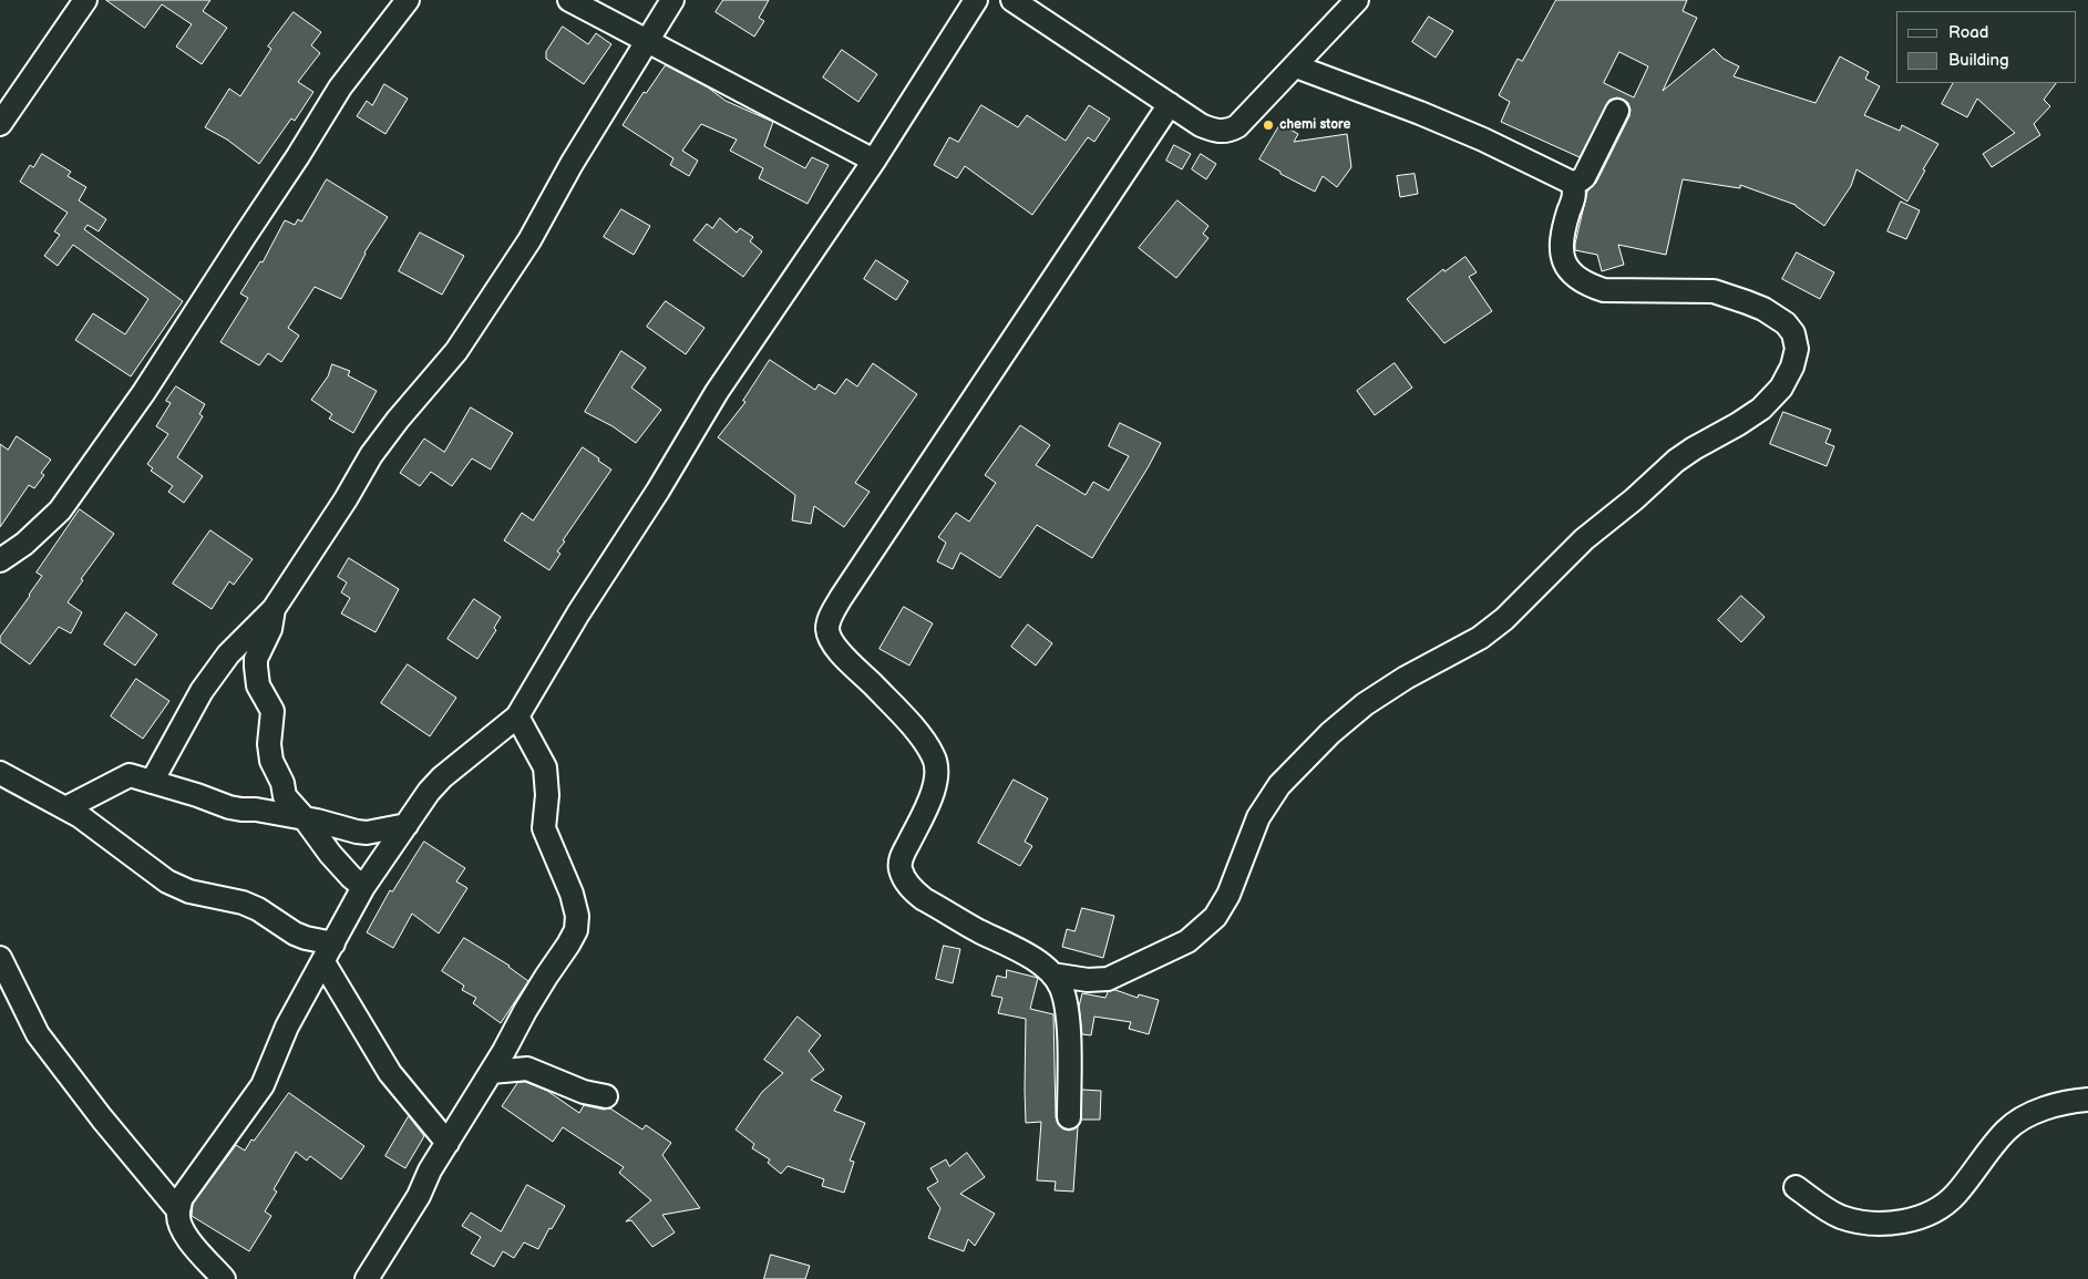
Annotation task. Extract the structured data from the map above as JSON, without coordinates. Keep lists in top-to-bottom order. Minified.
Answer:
{"places":["chemi store"],"legend":["Road","Building"]}
